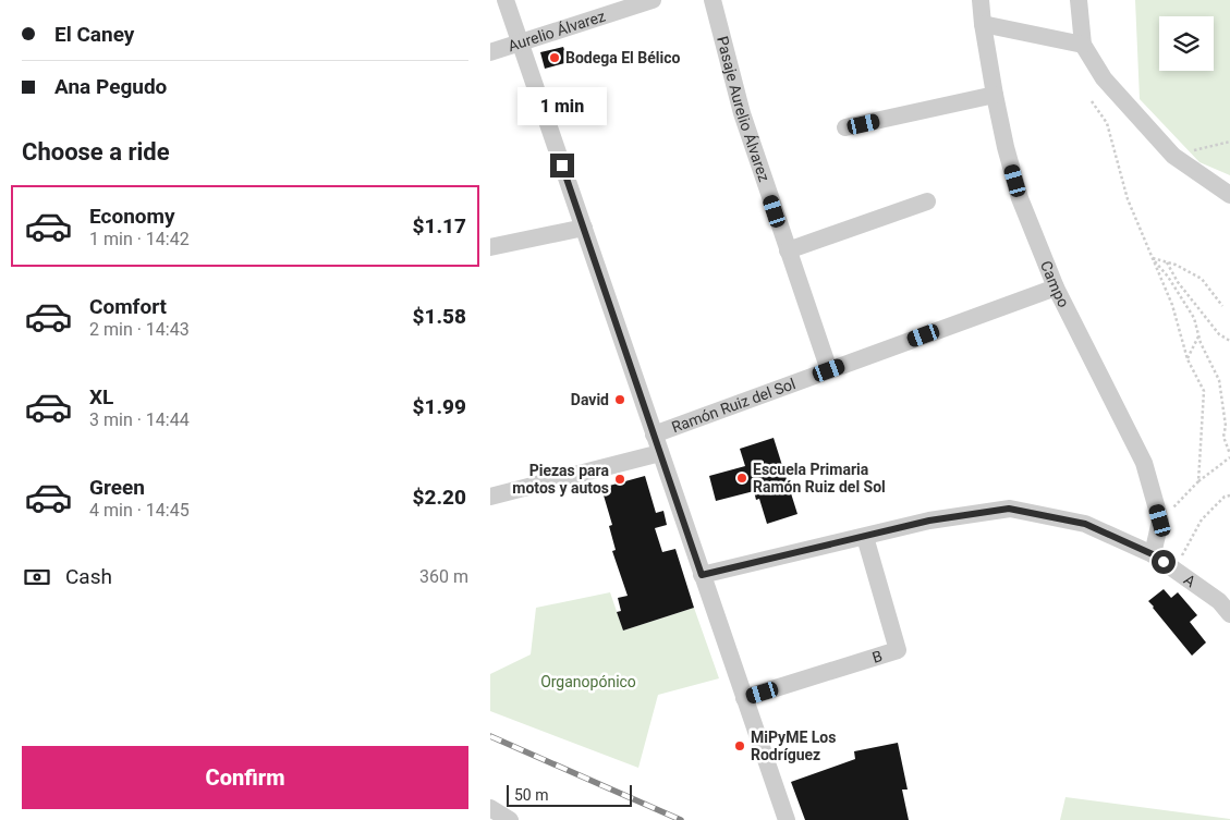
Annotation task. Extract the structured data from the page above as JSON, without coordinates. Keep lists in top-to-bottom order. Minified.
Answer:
{"streets":{"street":["Aurelio Álvarez","Pasaje Aurelio Álvarez","Campo","Ramón Ruiz del Sol","A","B"]},"crossings":[["Pasaje Aurelio Álvarez","Ramón Ruiz del Sol"],["Campo","Ramón Ruiz del Sol"],["Campo","A"],["A","B"]],"parks":["Organopónico"],"places":["Bodega El Bélico","David","Escuela Primaria Ramón Ruiz del Sol","Piezas para motos y autos","MiPyME Los Rodríguez"],"scale_bar":"50 m","page":{"banner":["El Caney","Ana Pegudo"],"bubble":"1 min","heading":"Choose a ride","list":[{"name":"Economy","note":"1 min · 14:42","value":"$1.17"},{"name":"Comfort","note":"2 min · 14:43","value":"$1.58"},{"name":"XL","note":"3 min · 14:44","value":"$1.99"},{"name":"Green","note":"4 min · 14:45","value":"$2.20"}],"pay":["Cash","360 m"],"buttons":"Confirm","scale":"50 m"}}
